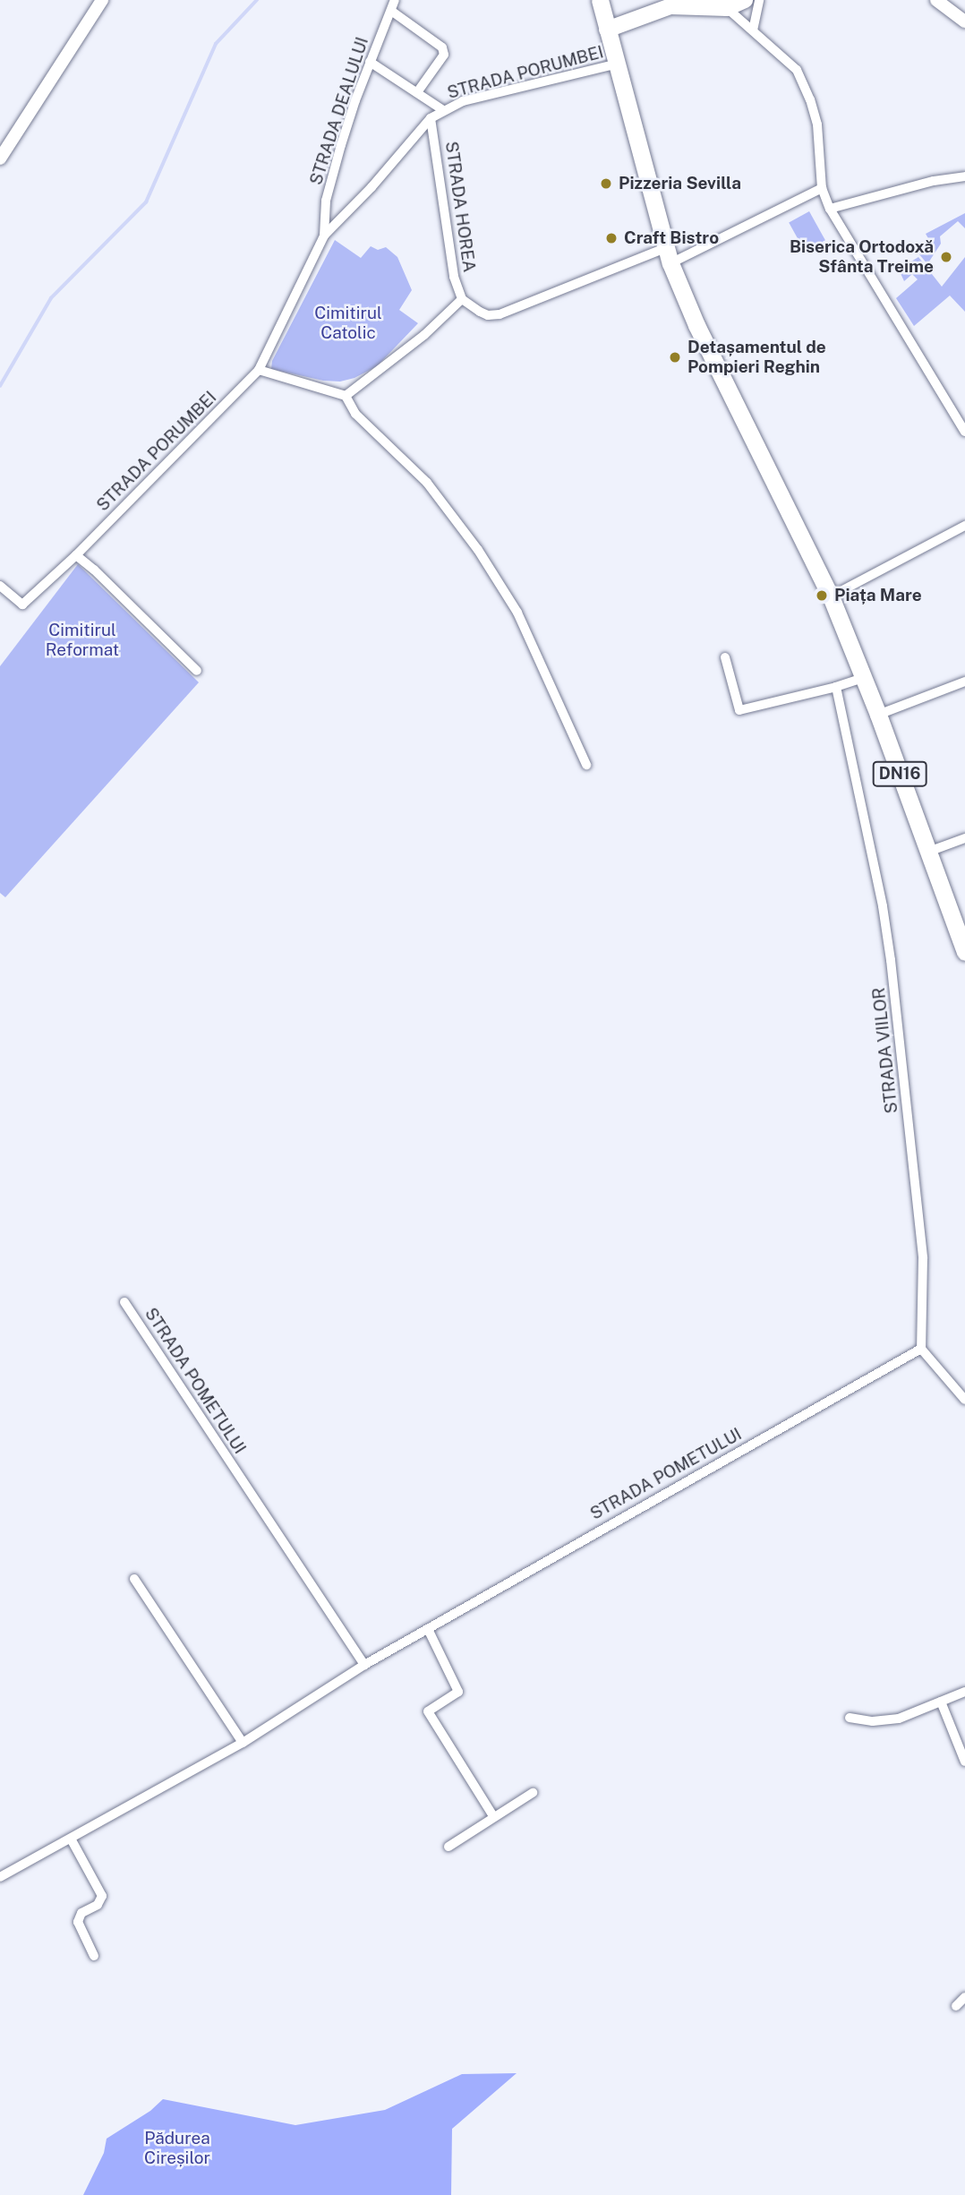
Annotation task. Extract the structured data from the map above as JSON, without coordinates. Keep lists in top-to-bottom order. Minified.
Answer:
{"streets":{"highway":["DN16"],"street":["STRADA PORUMBEI","STRADA DEALULUI","STRADA HOREA","STRADA VIILOR","STRADA POMETULUI"]},"crossings":[["STRADA PORUMBEI","STRADA DEALULUI"],["STRADA PORUMBEI","STRADA HOREA"],["STRADA PORUMBEI","DN16"],["STRADA HOREA","DN16"],["STRADA VIILOR","STRADA POMETULUI"]],"parks":["Cimitirul Catolic","Cimitirul Reformat","Pădurea Cireșilor"],"places":["Pizzeria Sevilla","Craft Bistro","Biserica Ortodoxă Sfânta Treime","Detașamentul de Pompieri Reghin","Piața Mare"]}
